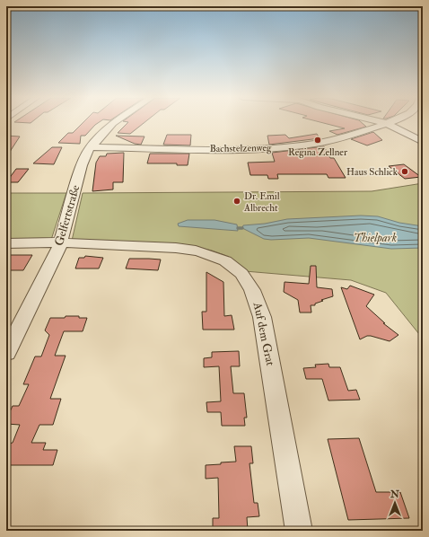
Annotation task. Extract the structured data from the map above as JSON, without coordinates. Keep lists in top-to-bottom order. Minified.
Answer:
{"streets":{"street":["Bachstelzenweg","Gelfertstraße","Auf dem Grat"]},"crossings":[["Bachstelzenweg","Gelfertstraße"],["Gelfertstraße","Auf dem Grat"]],"parks":["Thielpark"],"places":["Regina Zellner","Haus Schlick","Dr. Emil Albrecht"],"north":"top"}
